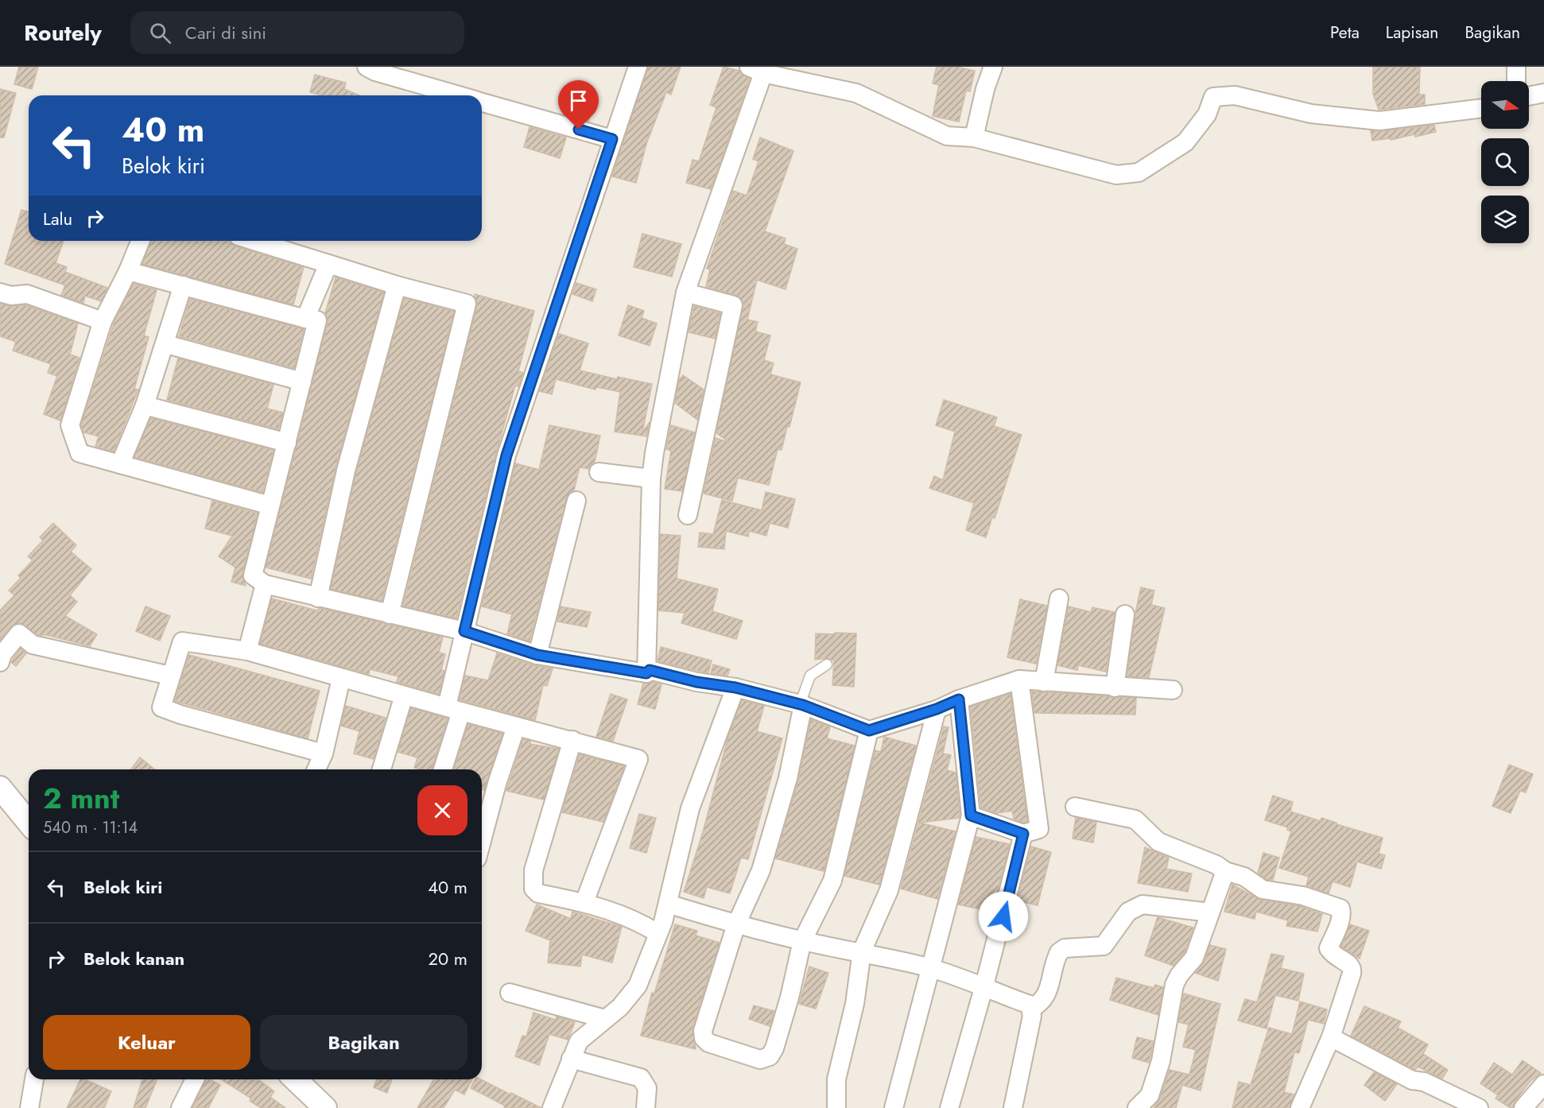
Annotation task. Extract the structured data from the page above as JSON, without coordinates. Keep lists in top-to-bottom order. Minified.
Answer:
{"north":"right","page":{"header":"Routely","search":"Cari di sini","nav":["Peta","Lapisan","Bagikan"],"turn":["40 m","Belok kiri"],"then":"Lalu","heading":["2 mnt","540 m · 11:14"],"list":[{"name":"Belok kiri","value":"40 m"},{"name":"Belok kanan","value":"20 m"}],"buttons":["Keluar","Bagikan"]}}
